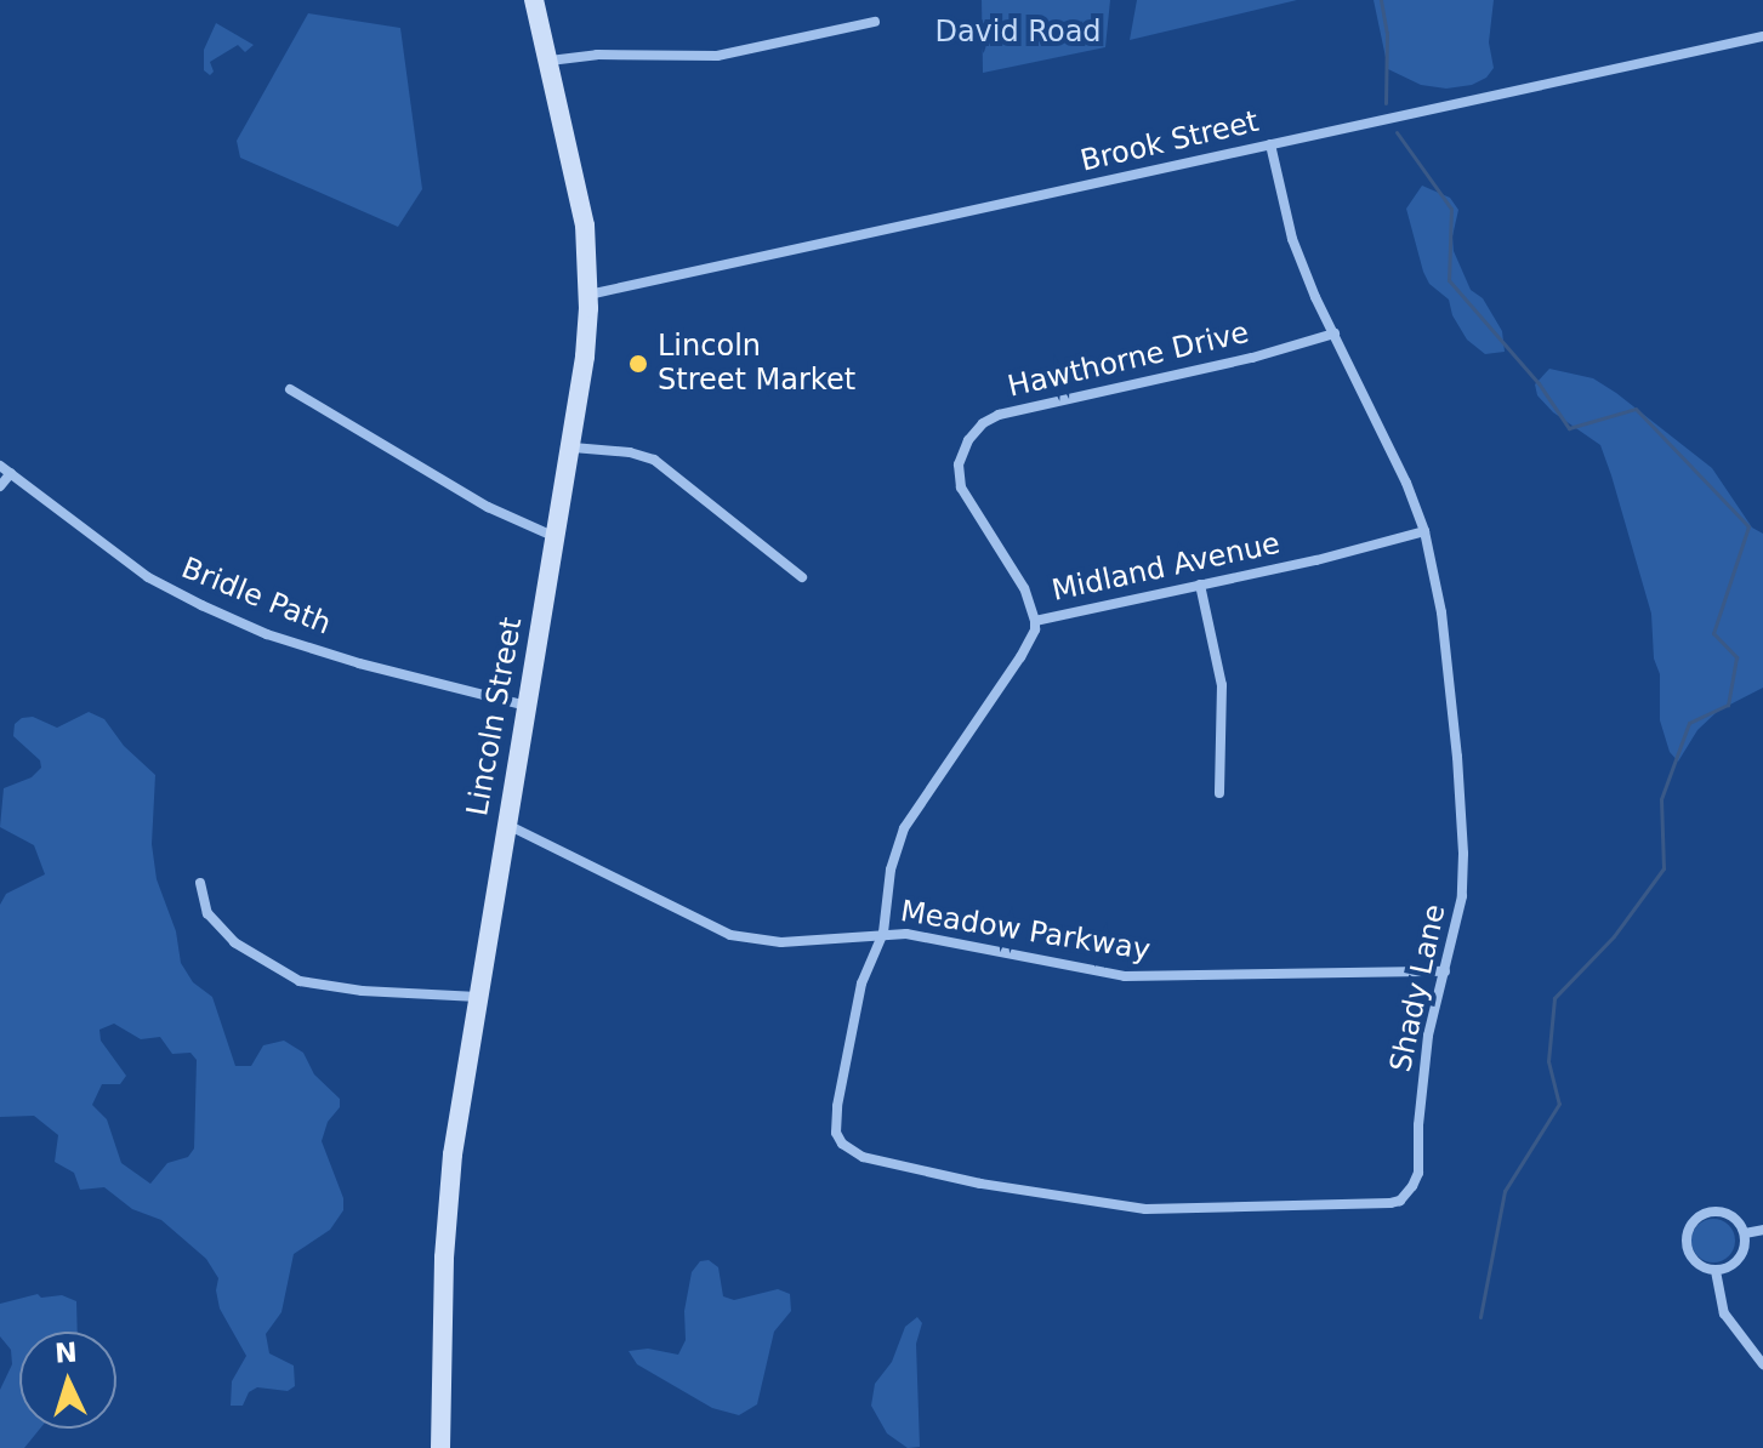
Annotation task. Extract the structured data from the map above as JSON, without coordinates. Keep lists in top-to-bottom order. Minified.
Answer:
{"streets":{"main road":["Lincoln Street"],"street":["Brook Street","Hawthorne Drive","Midland Avenue","Bridle Path","Meadow Parkway","Shady Lane"]},"crossings":[["Brook Street","Lincoln Street"],["Brook Street","Shady Lane"],["Hawthorne Drive","Midland Avenue"],["Hawthorne Drive","Shady Lane"],["Midland Avenue","Meadow Parkway"],["Midland Avenue","Shady Lane"],["Bridle Path","Lincoln Street"],["Lincoln Street","Meadow Parkway"],["Meadow Parkway","Shady Lane"]],"parks":["David Road"],"places":["Lincoln Street Market"],"north":"top"}
